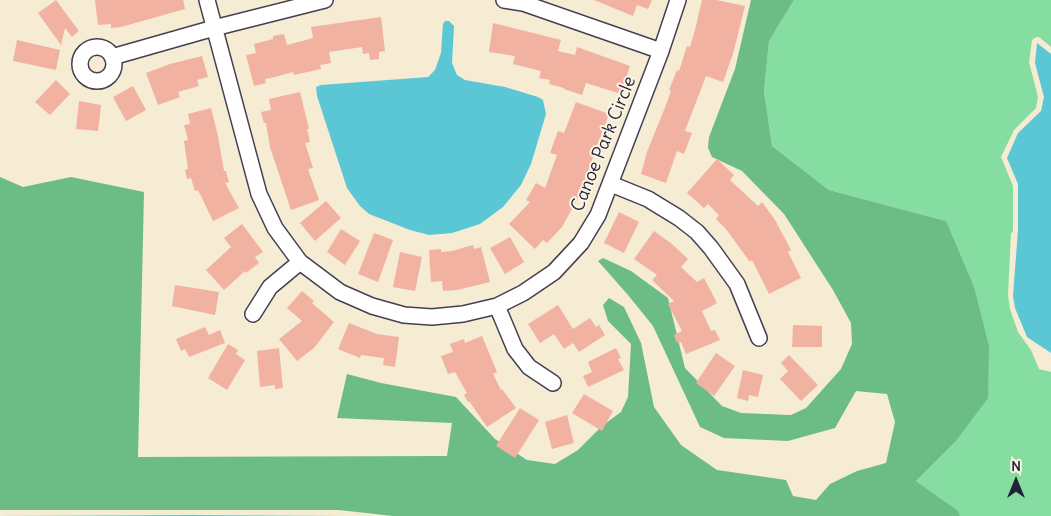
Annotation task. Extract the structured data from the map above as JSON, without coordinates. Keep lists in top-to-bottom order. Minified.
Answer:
{"streets":{"street":["Canoe Park Circle"]},"north":"top"}
